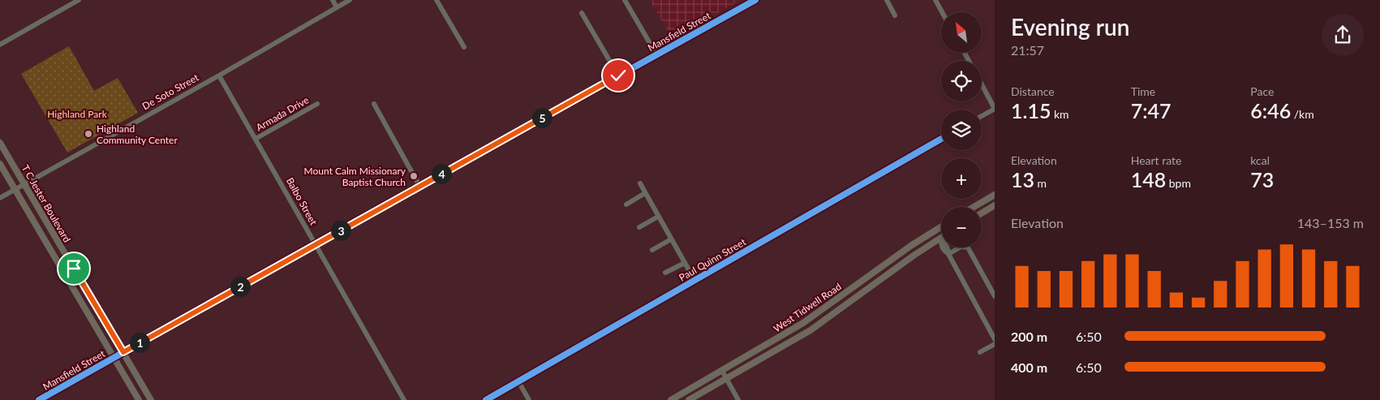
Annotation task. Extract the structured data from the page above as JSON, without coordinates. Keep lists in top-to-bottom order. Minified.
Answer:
{"streets":{"main road":["T C Jester Boulevard","West Tidwell Road"],"street":["Mansfield Street","De Soto Street","Armada Drive","Balbo Street","Paul Quinn Street"]},"crossings":[["Mansfield Street","Balbo Street"],["Mansfield Street","T C Jester Boulevard"],["De Soto Street","Balbo Street"],["De Soto Street","T C Jester Boulevard"],["Armada Drive","Balbo Street"]],"parks":["Highland Park"],"places":["Highland Community Center","Mount Calm Missionary Baptist Church"],"north":"top left","page":{"heading":["Evening run","21:57"],"map_buttons":["+","−"],"stats":[["Distance","1.15 km"],["Time","7:47"],["Pace","6:46 /km"],["Elevation","13 m"],["Heart rate","148 bpm"],["kcal","73"]],"pins":["5","4","3","2","1"],"chart":["Elevation","143–153 m"],"list":[{"name":"200 m","note":"6:50"},{"name":"400 m","note":"6:50"}]}}
